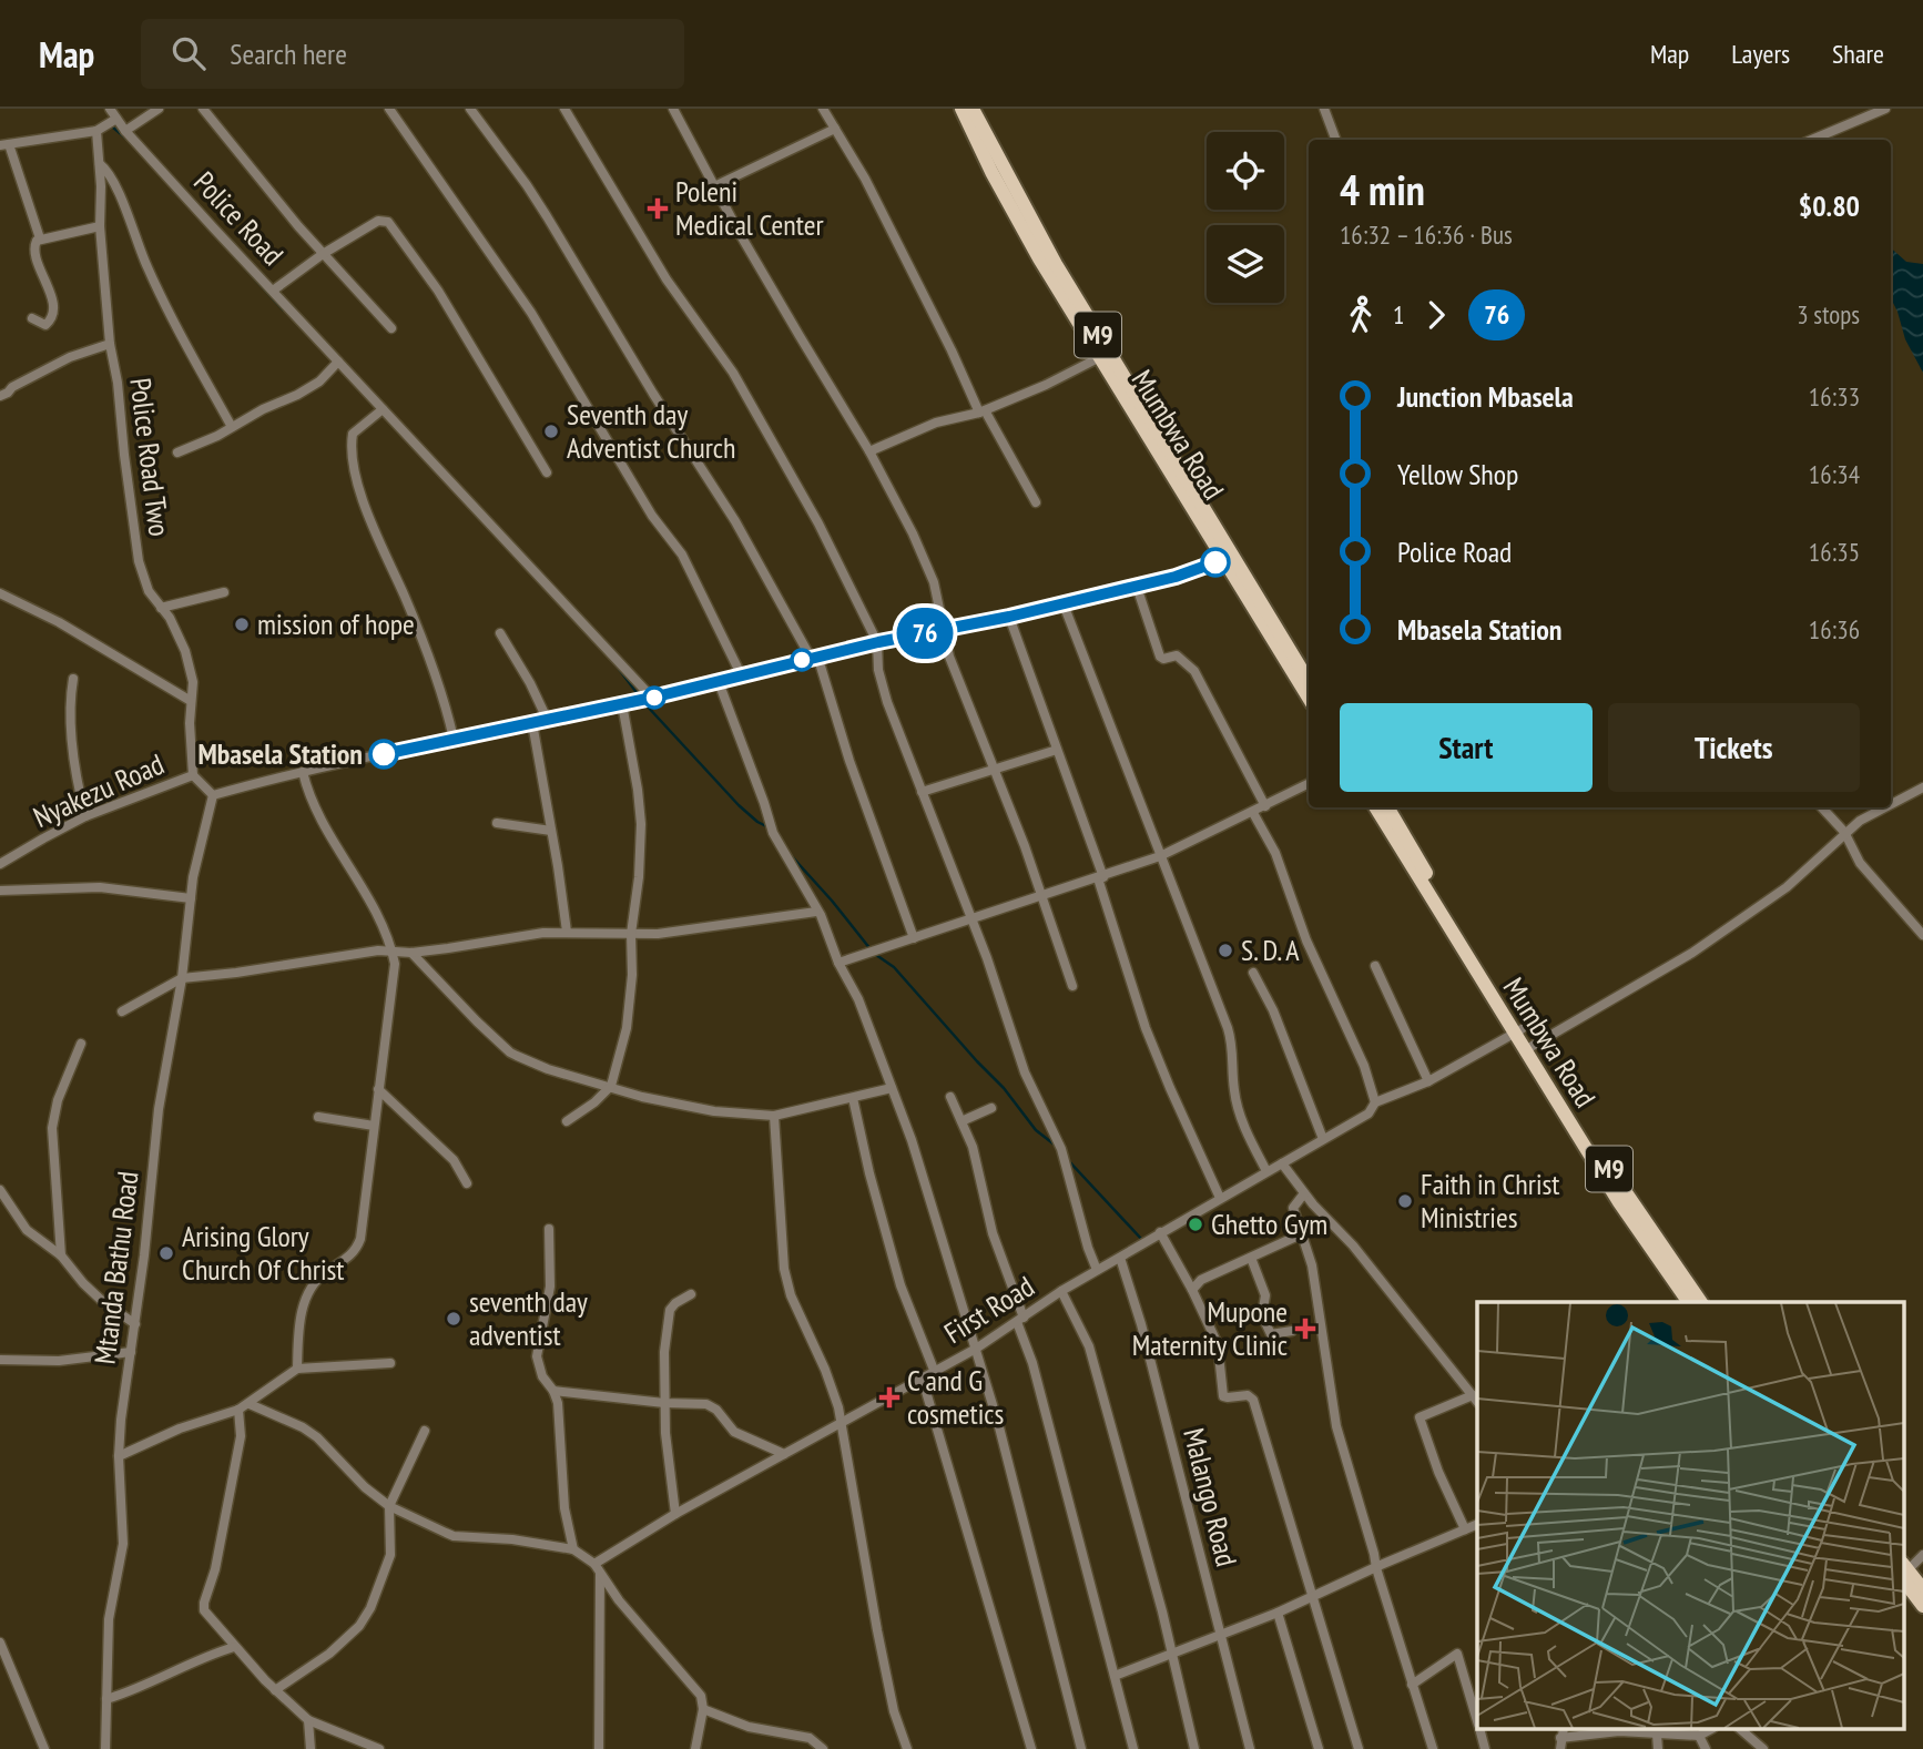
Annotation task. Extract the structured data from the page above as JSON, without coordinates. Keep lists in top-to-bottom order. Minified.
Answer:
{"streets":{"main road":["M9","Mumbwa Road"],"street":["Police Road","Police Road Two","Nyakezu Road","Mtanda Bathu Road","First Road","Malango Road"]},"crossings":[["Mumbwa Road","First Road"],["Police Road Two","Nyakezu Road"],["Nyakezu Road","Mtanda Bathu Road"],["First Road","Malango Road"]],"places":{"health":["Poleni Medical Center","Mupone Maternity Clinic","C and G cosmetics"],"other":["Seventh day Adventist Church","mission of hope","Mbasela Station","S. D. A","Faith in Christ Ministries","Ghetto Gym","Arising Glory Church Of Christ","seventh day adventist"]},"lines":["bus line 76"],"page":{"header":"Map","search":"Search here","nav":["Map","Layers","Share"],"on_map":"76","heading":["4 min","16:32 – 16:36 · Bus","$0.80"],"legs":["1","76","3 stops"],"list":[{"name":"Junction Mbasela","value":"16:33"},{"name":"Yellow Shop","value":"16:34"},{"name":"Police Road","value":"16:35"},{"name":"Mbasela Station","value":"16:36"}],"buttons":["Start","Tickets"]}}
